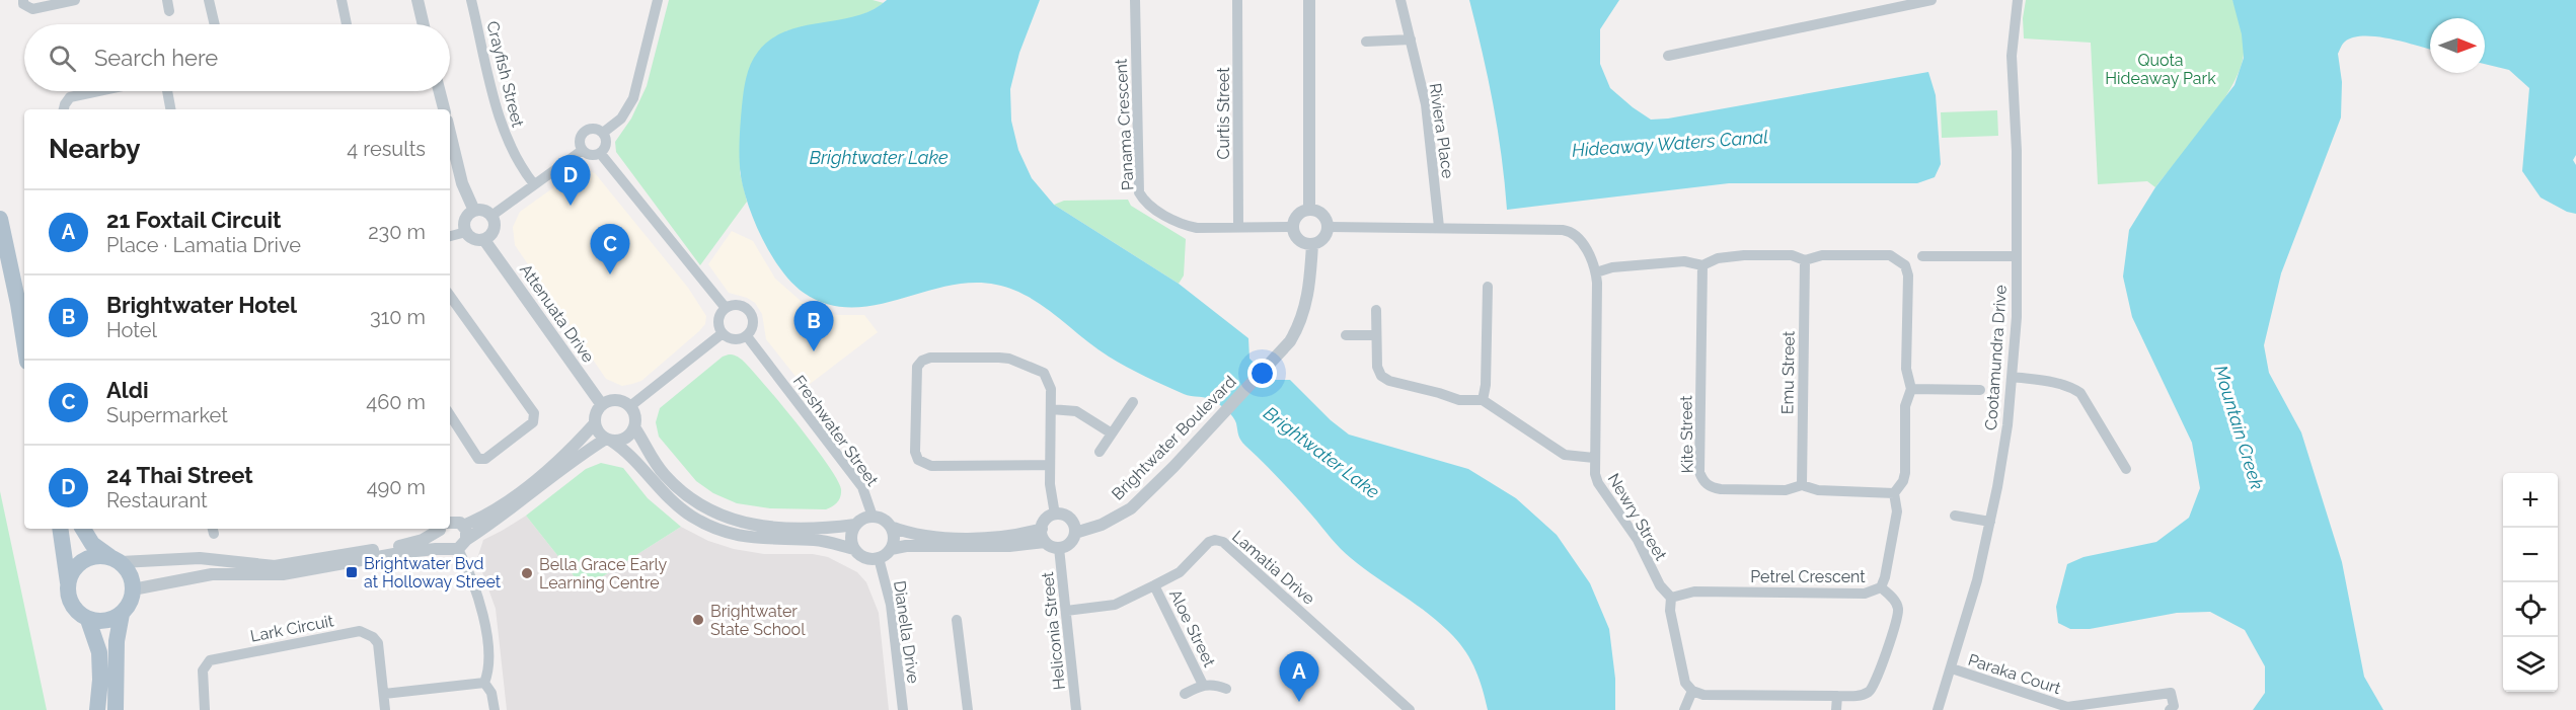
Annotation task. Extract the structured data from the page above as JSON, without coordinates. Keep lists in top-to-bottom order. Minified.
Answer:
{"streets":{"street":["Crayfish Street","Curtis Street","Panama Crescent","Riviera Place","Attenuata Drive","Cootamundra Drive","Emu Street","Freshwater Street","Kite Street","Brightwater Boulevard","Newry Street","Lamatia Drive","Petrel Crescent","Lark Circuit","Aloe Street","Heliconia Street","Dianella Drive","Paraka Court"]},"crossings":[["Curtis Street","Panama Crescent"],["Panama Crescent","Brightwater Boulevard"],["Panama Crescent","Newry Street"],["Riviera Place","Newry Street"],["Cootamundra Drive","Paraka Court"],["Emu Street","Kite Street"],["Emu Street","Petrel Crescent"],["Freshwater Street","Dianella Drive"],["Kite Street","Petrel Crescent"],["Brightwater Boulevard","Newry Street"],["Brightwater Boulevard","Heliconia Street"],["Newry Street","Petrel Crescent"],["Lamatia Drive","Aloe Street"],["Lamatia Drive","Heliconia Street"]],"water":["Hideaway Waters Canal","Brightwater Lake","Mountain Creek"],"parks":["Quota Hideaway Park"],"places":{"transit":["Brightwater Bvd at Holloway Street"],"other":["Bella Grace Early Learning Centre","Brightwater State School"]},"north":"right","page":{"search":"Search here","heading":["Nearby","4 results"],"pins":["D","C","B","A"],"list":[{"mark":"A","name":"21 Foxtail Circuit","note":"Place · Lamatia Drive","value":"230 m"},{"mark":"B","name":"Brightwater Hotel","note":"Hotel","value":"310 m"},{"mark":"C","name":"Aldi","note":"Supermarket","value":"460 m"},{"mark":"D","name":"24 Thai Street","note":"Restaurant","value":"490 m"}],"map_buttons":["+","−"]}}
